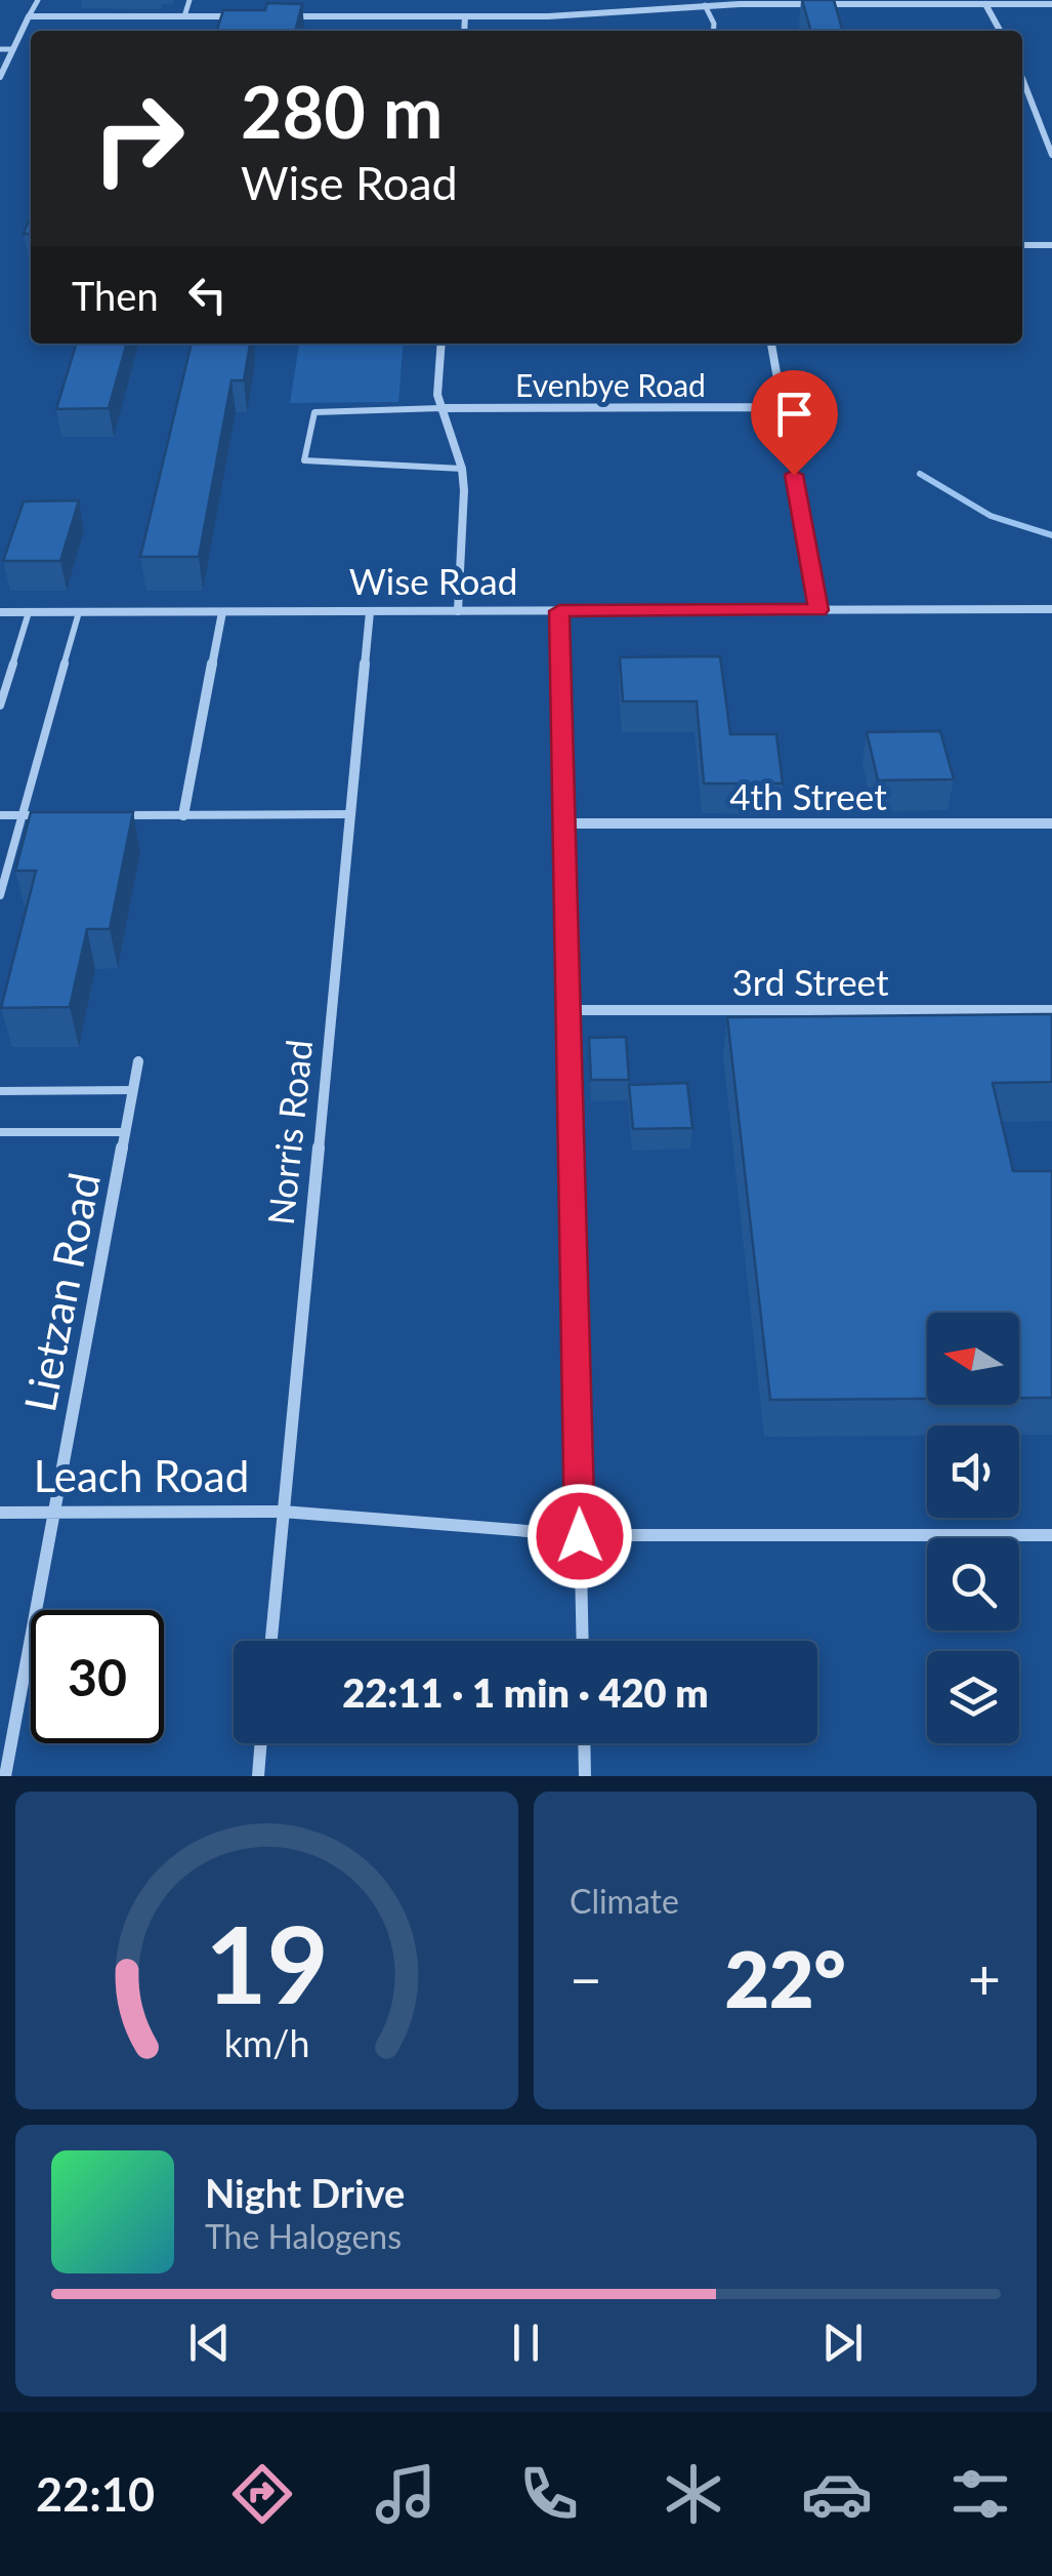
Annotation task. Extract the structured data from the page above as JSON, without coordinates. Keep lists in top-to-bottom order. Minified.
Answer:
{"streets":{"street":["Evenbye Road","Wise Road","4th Street","3rd Street","Norris Road","Lietzan Road","Leach Road"]},"crossings":[["Wise Road","Norris Road"],["Norris Road","Leach Road"],["Lietzan Road","Leach Road"]],"north":"left","page":{"turn":["280 m","Wise Road"],"then":"Then","limit":"30","trip":"22:11 · 1 min · 420 m","tile":"Climate","heat":["−","22°","+"],"song":["Night Drive","The Halogens"],"tabs":"22:10","gauge":["19","km/h"]}}
